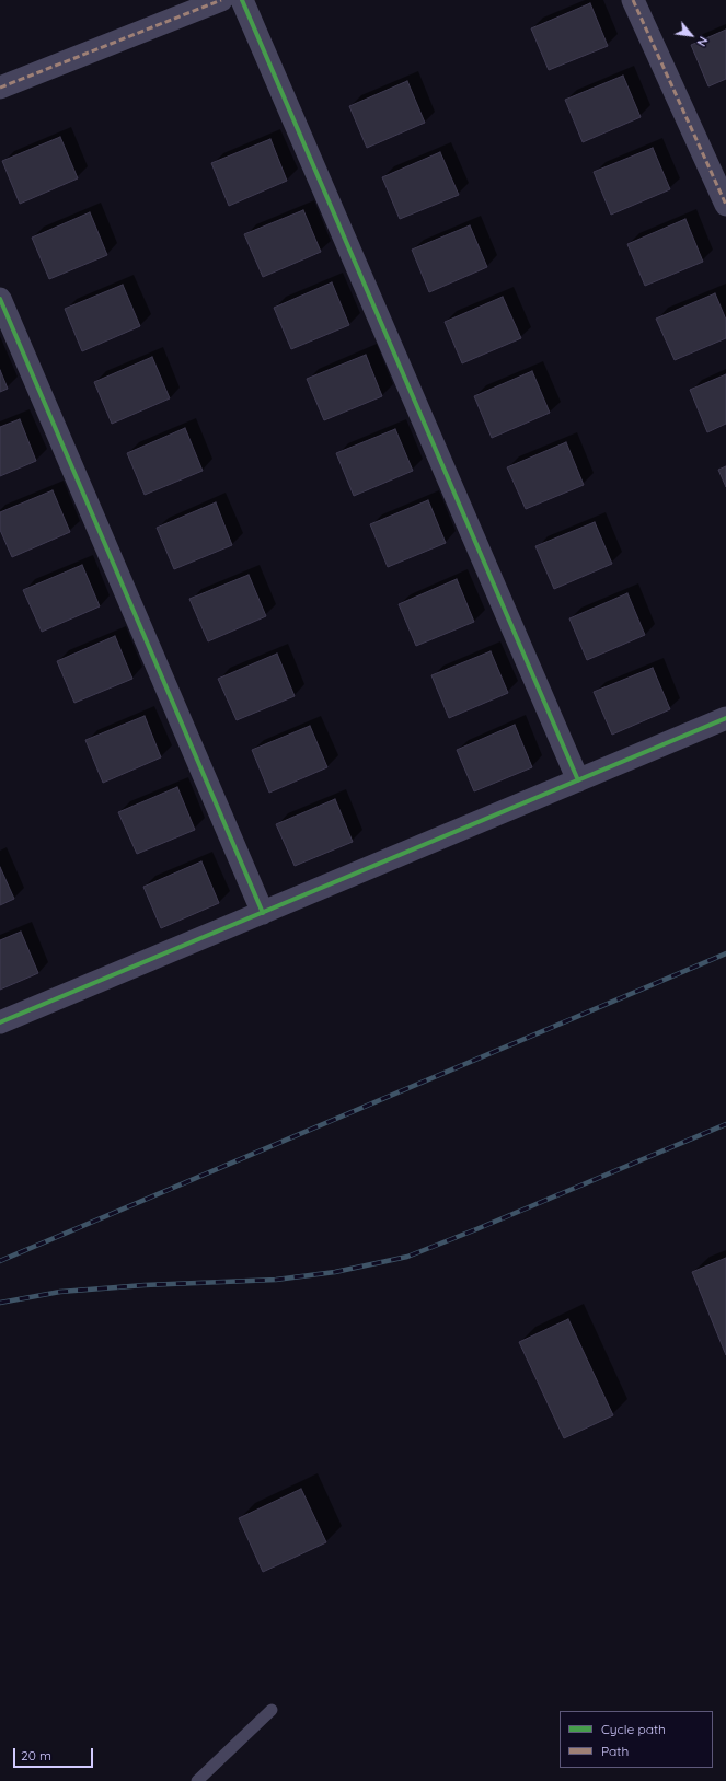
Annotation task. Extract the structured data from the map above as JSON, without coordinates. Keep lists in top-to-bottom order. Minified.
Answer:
{"legend":["Cycle path","Path"],"scale_bar":"20 m","north":"bottom right"}
